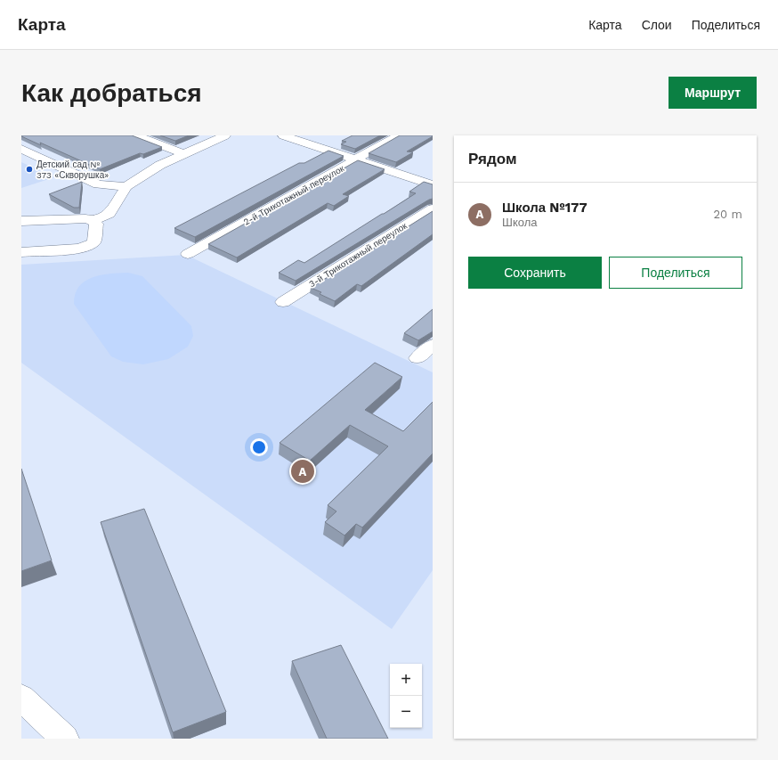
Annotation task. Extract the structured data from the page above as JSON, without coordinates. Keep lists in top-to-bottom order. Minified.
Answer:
{"streets":{"street":["2-й Трикотажный переулок","3-й Трикотажный переулок"]},"places":["Детский сад № 373 «Скворушка»"],"page":{"header":"Карта","nav":["Карта","Слои","Поделиться"],"buttons":["Маршрут",["Сохранить","Поделиться"]],"title":"Как добраться","heading":"Рядом","list":[{"mark":"A","name":"Школа №177","note":"Школа","value":"20 m"}],"pins":"A","map_buttons":["+","−"]}}
